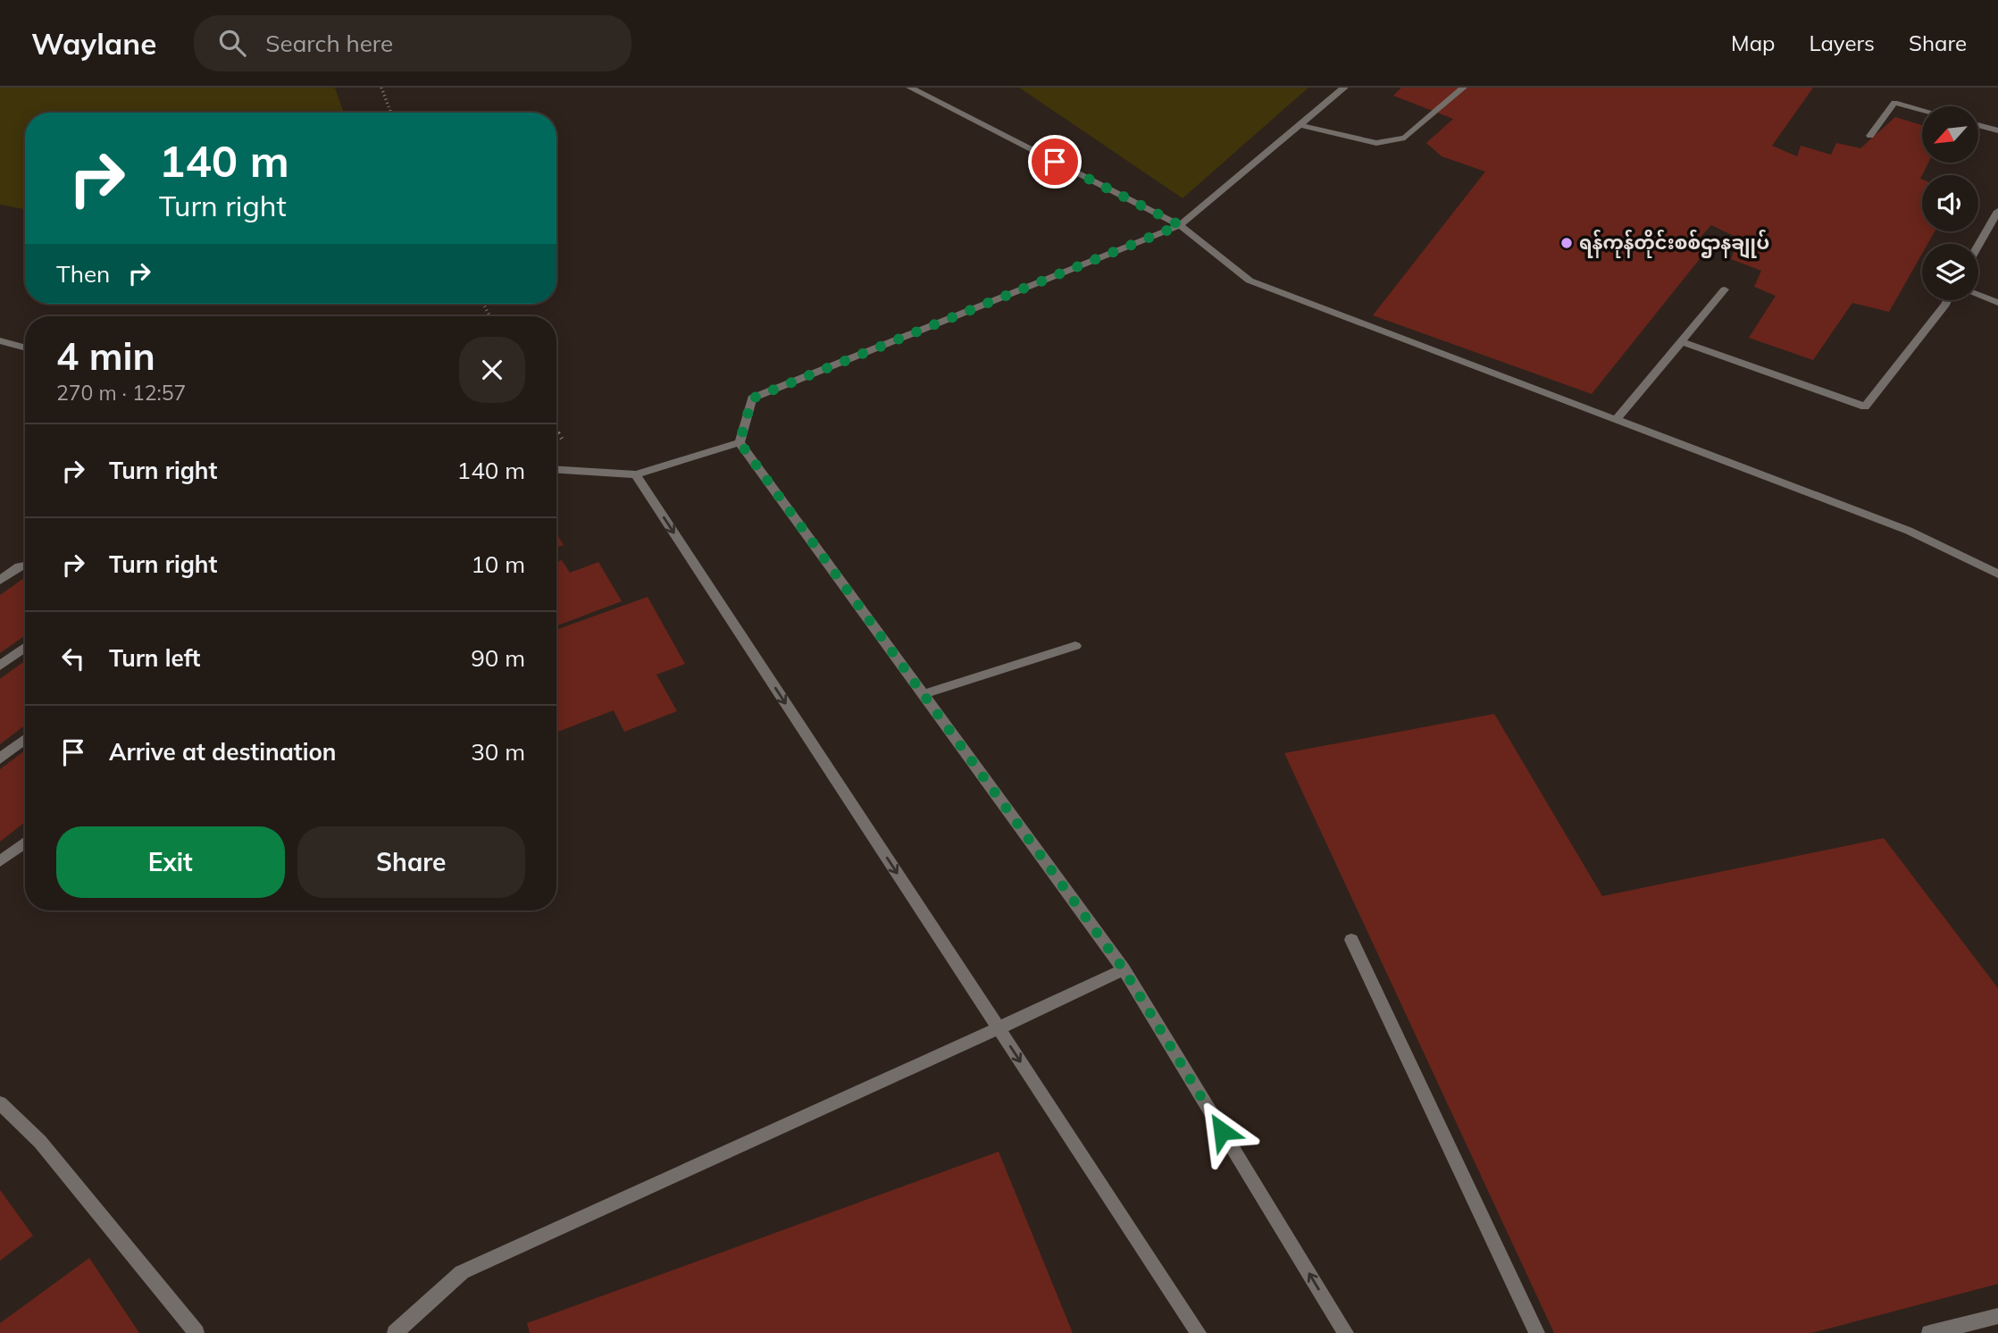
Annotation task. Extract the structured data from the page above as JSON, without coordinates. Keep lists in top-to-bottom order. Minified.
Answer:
{"places":["ရန်ကုန်တိုင်းစစ်ဌာနချုပ်"],"north":"bottom left","page":{"header":"Waylane","search":"Search here","nav":["Map","Layers","Share"],"turn":["140 m","Turn right"],"then":"Then","heading":["4 min","270 m · 12:57"],"list":[{"name":"Turn right","value":"140 m"},{"name":"Turn right","value":"10 m"},{"name":"Turn left","value":"90 m"},{"name":"Arrive at destination","value":"30 m"}],"buttons":["Exit","Share"]}}
